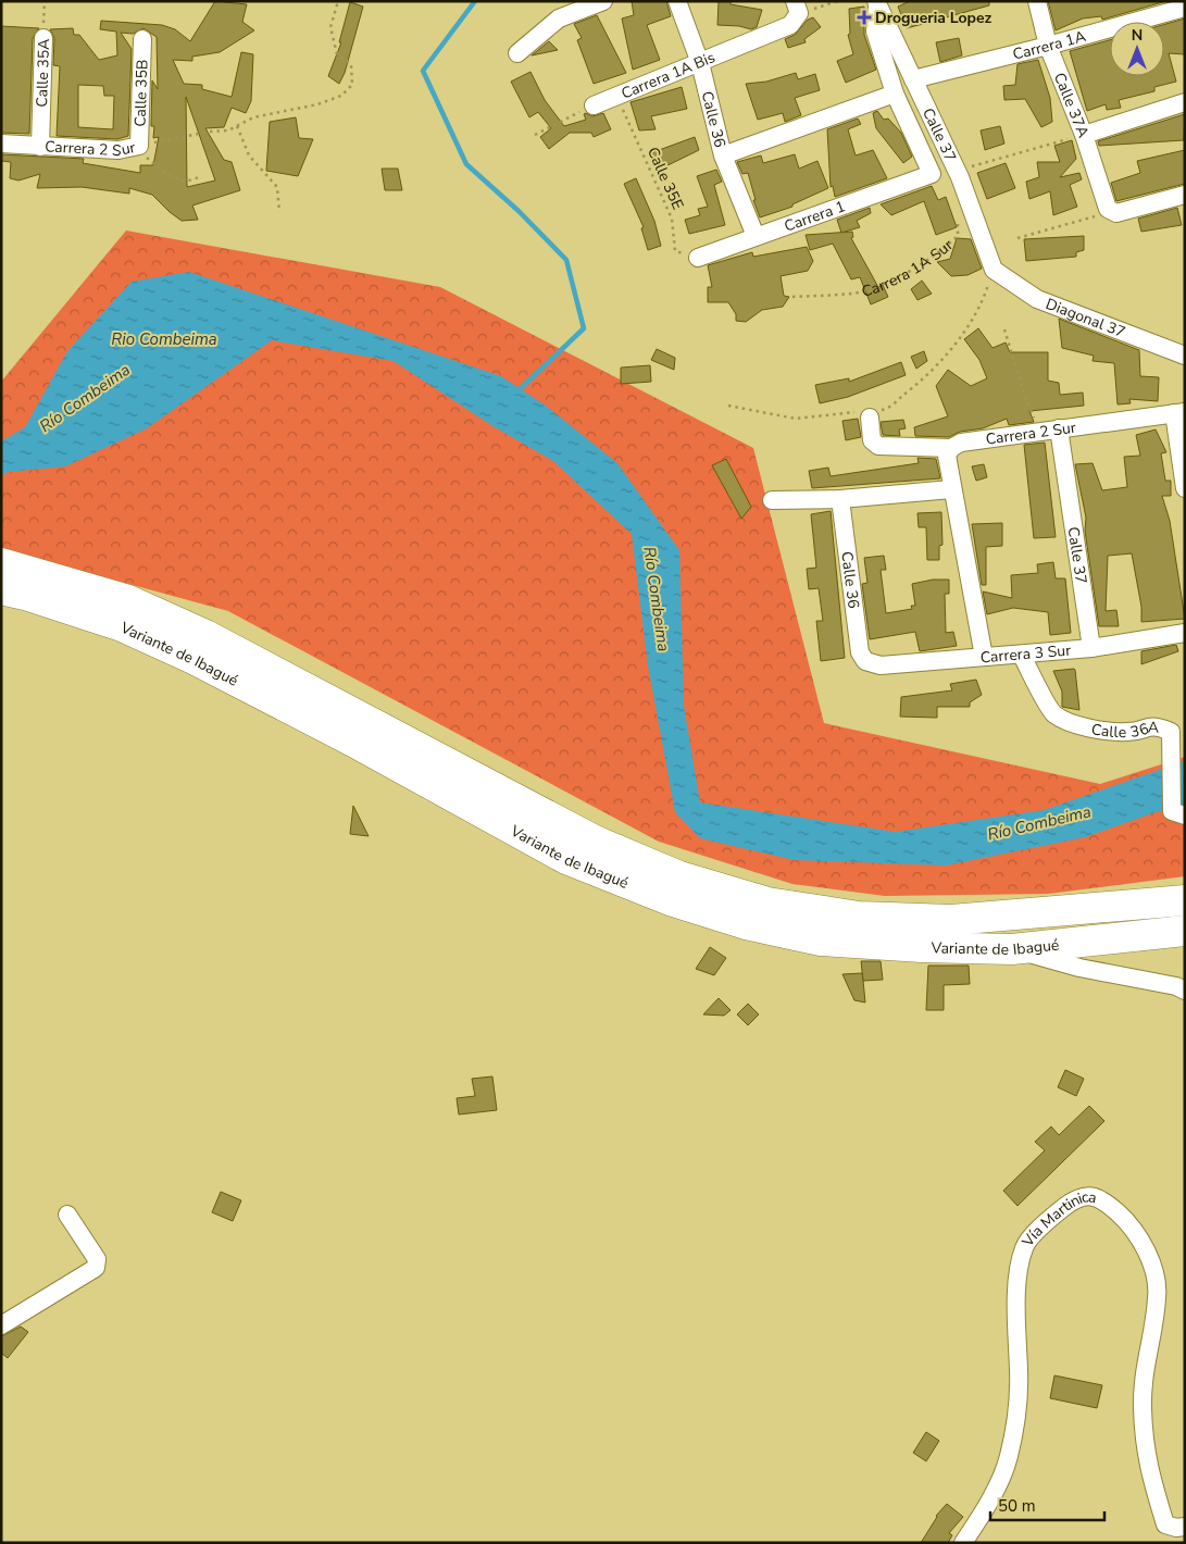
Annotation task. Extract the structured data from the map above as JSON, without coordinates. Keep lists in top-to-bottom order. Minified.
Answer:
{"streets":{"highway":["Variante de Ibagué"],"street":["Carrera 1A","Calle 35A","Carrera 1A Bis","Calle 35B","Calle 37A","Calle 36","Calle 37","Carrera 2 Sur","Carrera 1","Diagonal 37","Carrera 3 Sur","Calle 36A","Vía Martinica"],"path":["Calle 35E","Carrera 1A Sur"]},"crossings":[["Carrera 1A","Calle 37A"],["Carrera 1A","Calle 37"],["Calle 35A","Carrera 2 Sur"],["Carrera 1A Bis","Calle 36"],["Carrera 1A Bis","Calle 35E"],["Calle 35B","Carrera 2 Sur"],["Calle 36","Carrera 1"],["Calle 36","Carrera 3 Sur"],["Calle 37","Carrera 2 Sur"],["Calle 37","Carrera 1"],["Calle 37","Diagonal 37"],["Calle 37","Carrera 3 Sur"],["Calle 35E","Carrera 1"],["Carrera 3 Sur","Calle 36A"]],"water":["Rio Combeima","Río Combeima"],"places":{"health":["Drogueria Lopez"]},"scale_bar":"50 m","north":"top"}
